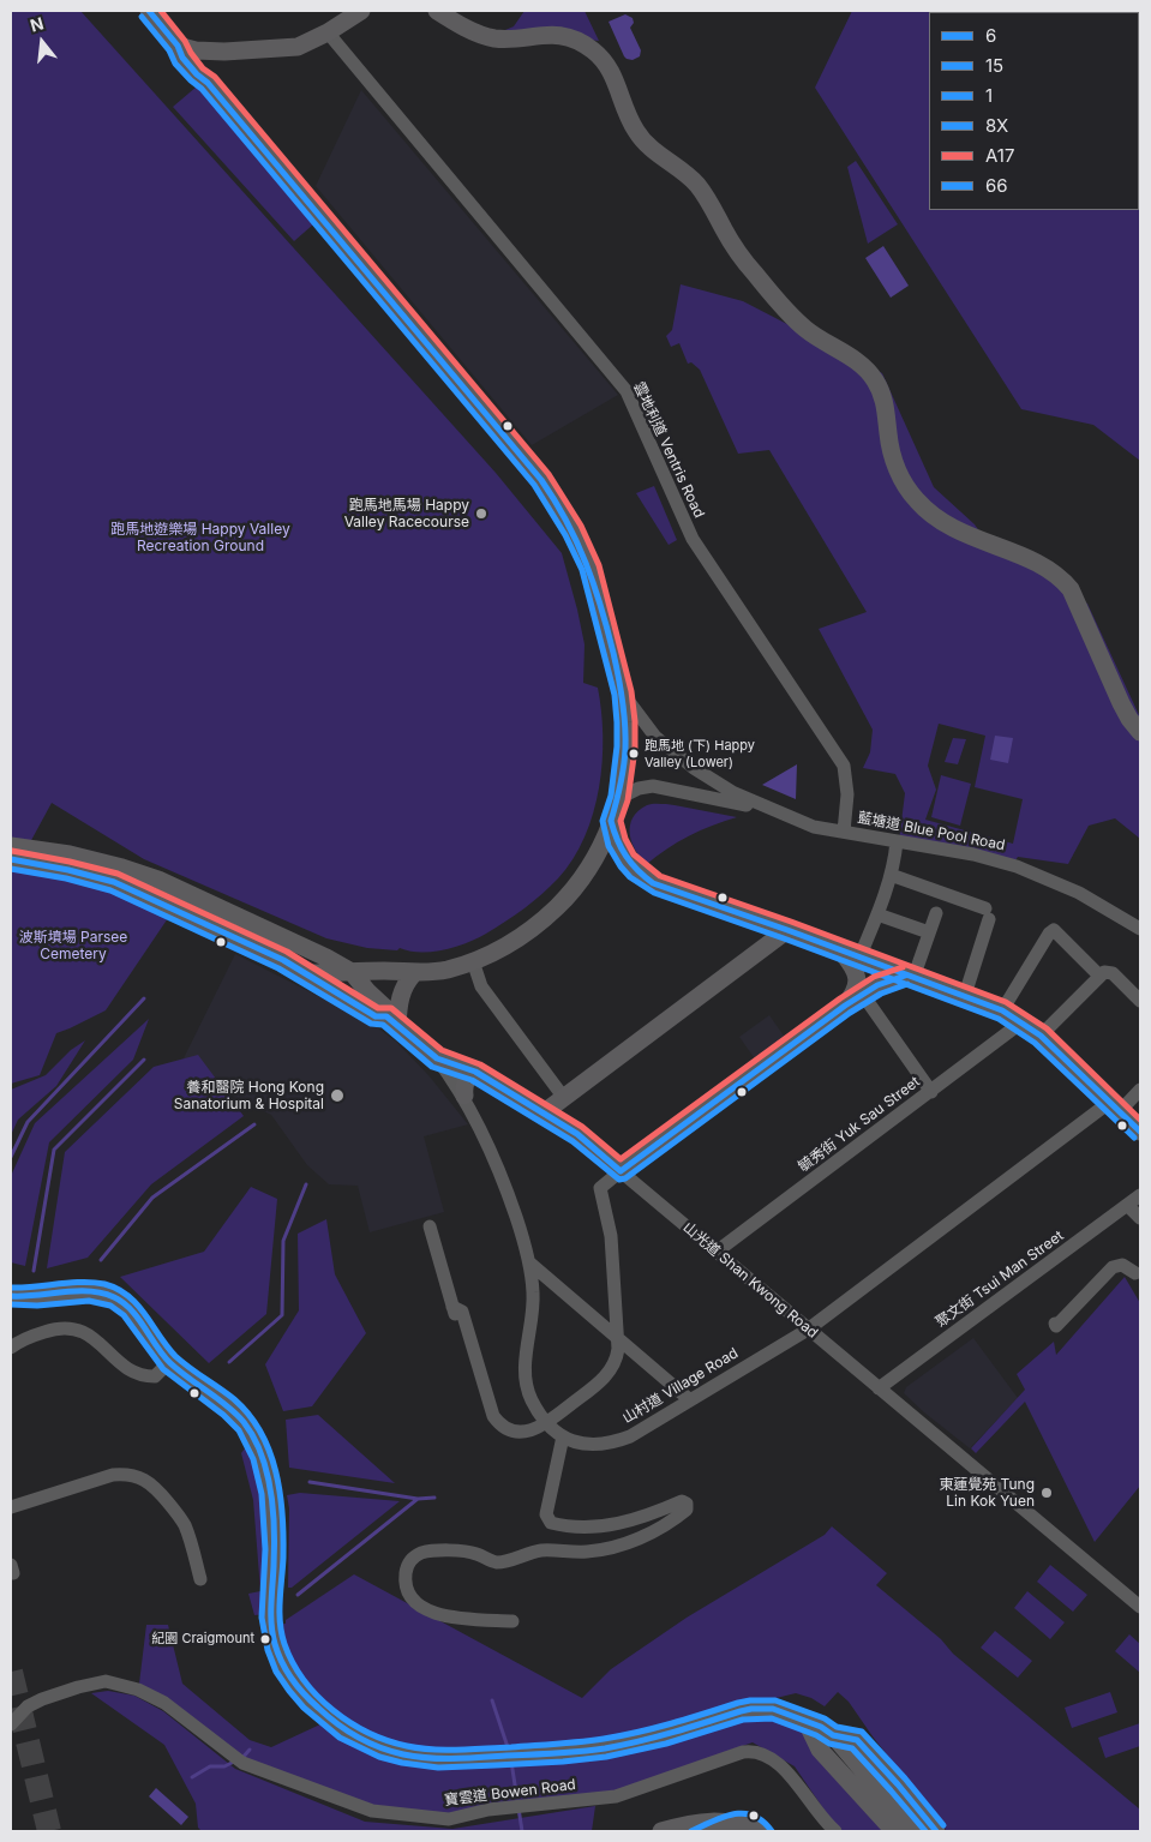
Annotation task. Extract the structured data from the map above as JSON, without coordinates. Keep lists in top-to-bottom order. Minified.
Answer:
{"streets":{"street":["雲地利道 Ventris Road","藍塘道 Blue Pool Road","毓秀街 Yuk Sau Street","聚文街 Tsui Man Street","山光道 Shan Kwong Road","山村道 Village Road","寶雲道 Bowen Road"]},"crossings":[["雲地利道 Ventris Road","藍塘道 Blue Pool Road"],["毓秀街 Yuk Sau Street","山光道 Shan Kwong Road"],["聚文街 Tsui Man Street","山光道 Shan Kwong Road"],["山光道 Shan Kwong Road","山村道 Village Road"]],"parks":["跑馬地遊樂場 Happy Valley Recreation Ground","波斯墳場 Parsee Cemetery"],"places":["跑馬地馬場 Happy Valley Racecourse","跑馬地 (下) Happy Valley (Lower)","養和醫院 Hong Kong Sanatorium & Hospital","東蓮覺苑 Tung Lin Kok Yuen","紀園 Craigmount"],"lines":["transit line 1","transit line A17","transit line 8X","transit line 66","transit line 6","transit line 15"],"legend":["6","15","1","8X","A17","66"],"north":"top"}
